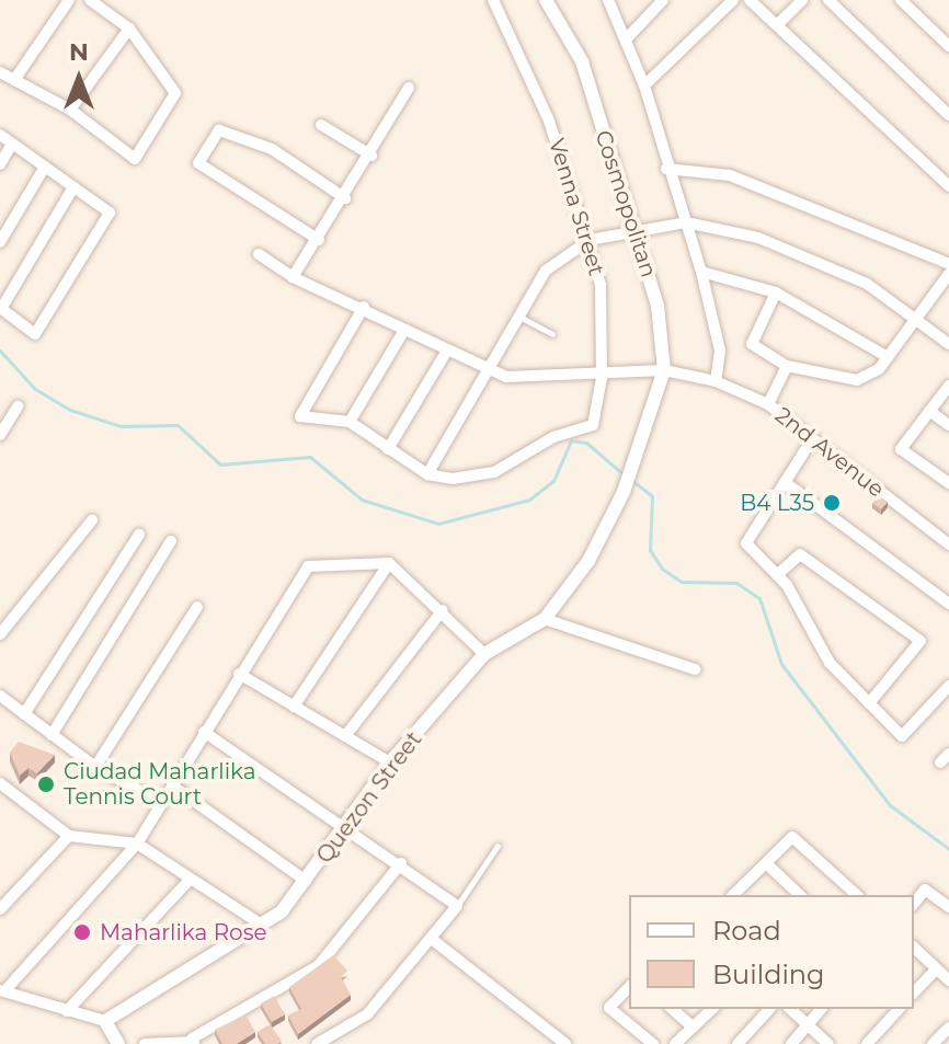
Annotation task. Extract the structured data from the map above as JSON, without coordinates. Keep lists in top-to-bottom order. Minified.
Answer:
{"streets":{"street":["Cosmopolitan","Venna Street","2nd Avenue","Quezon Street"]},"crossings":[["Cosmopolitan","2nd Avenue"],["Cosmopolitan","Quezon Street"],["Venna Street","2nd Avenue"]],"places":["B4 L35","Ciudad Maharlika Tennis Court","Maharlika Rose"],"legend":["Road","Building"],"north":"top"}
